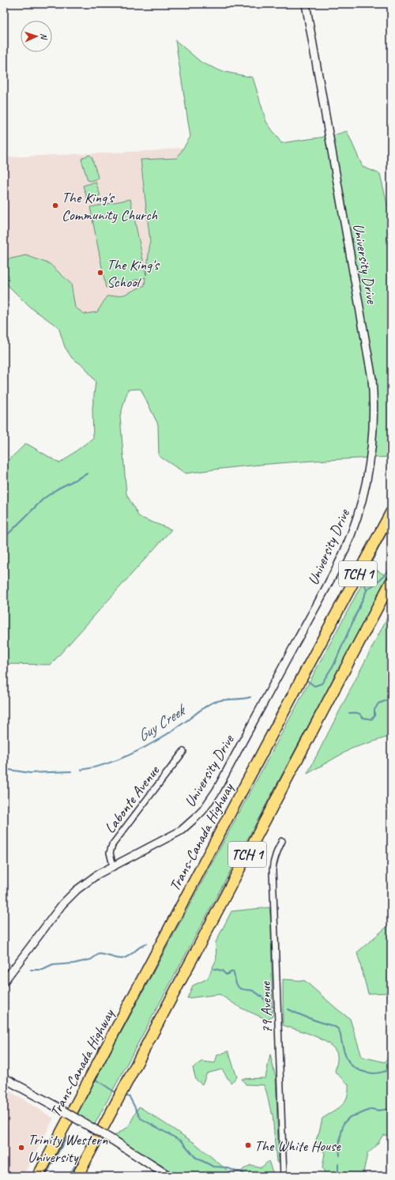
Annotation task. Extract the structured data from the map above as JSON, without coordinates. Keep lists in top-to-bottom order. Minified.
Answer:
{"streets":{"highway":["TCH 1","Trans-Canada Highway"],"street":["University Drive","Labonte Avenue","79 Avenue"]},"crossings":[["University Drive","Labonte Avenue"]],"water":["Guy Creek"],"places":["The King's Community Church","The King's School","The White House","Trinity Western University"],"north":"right"}
